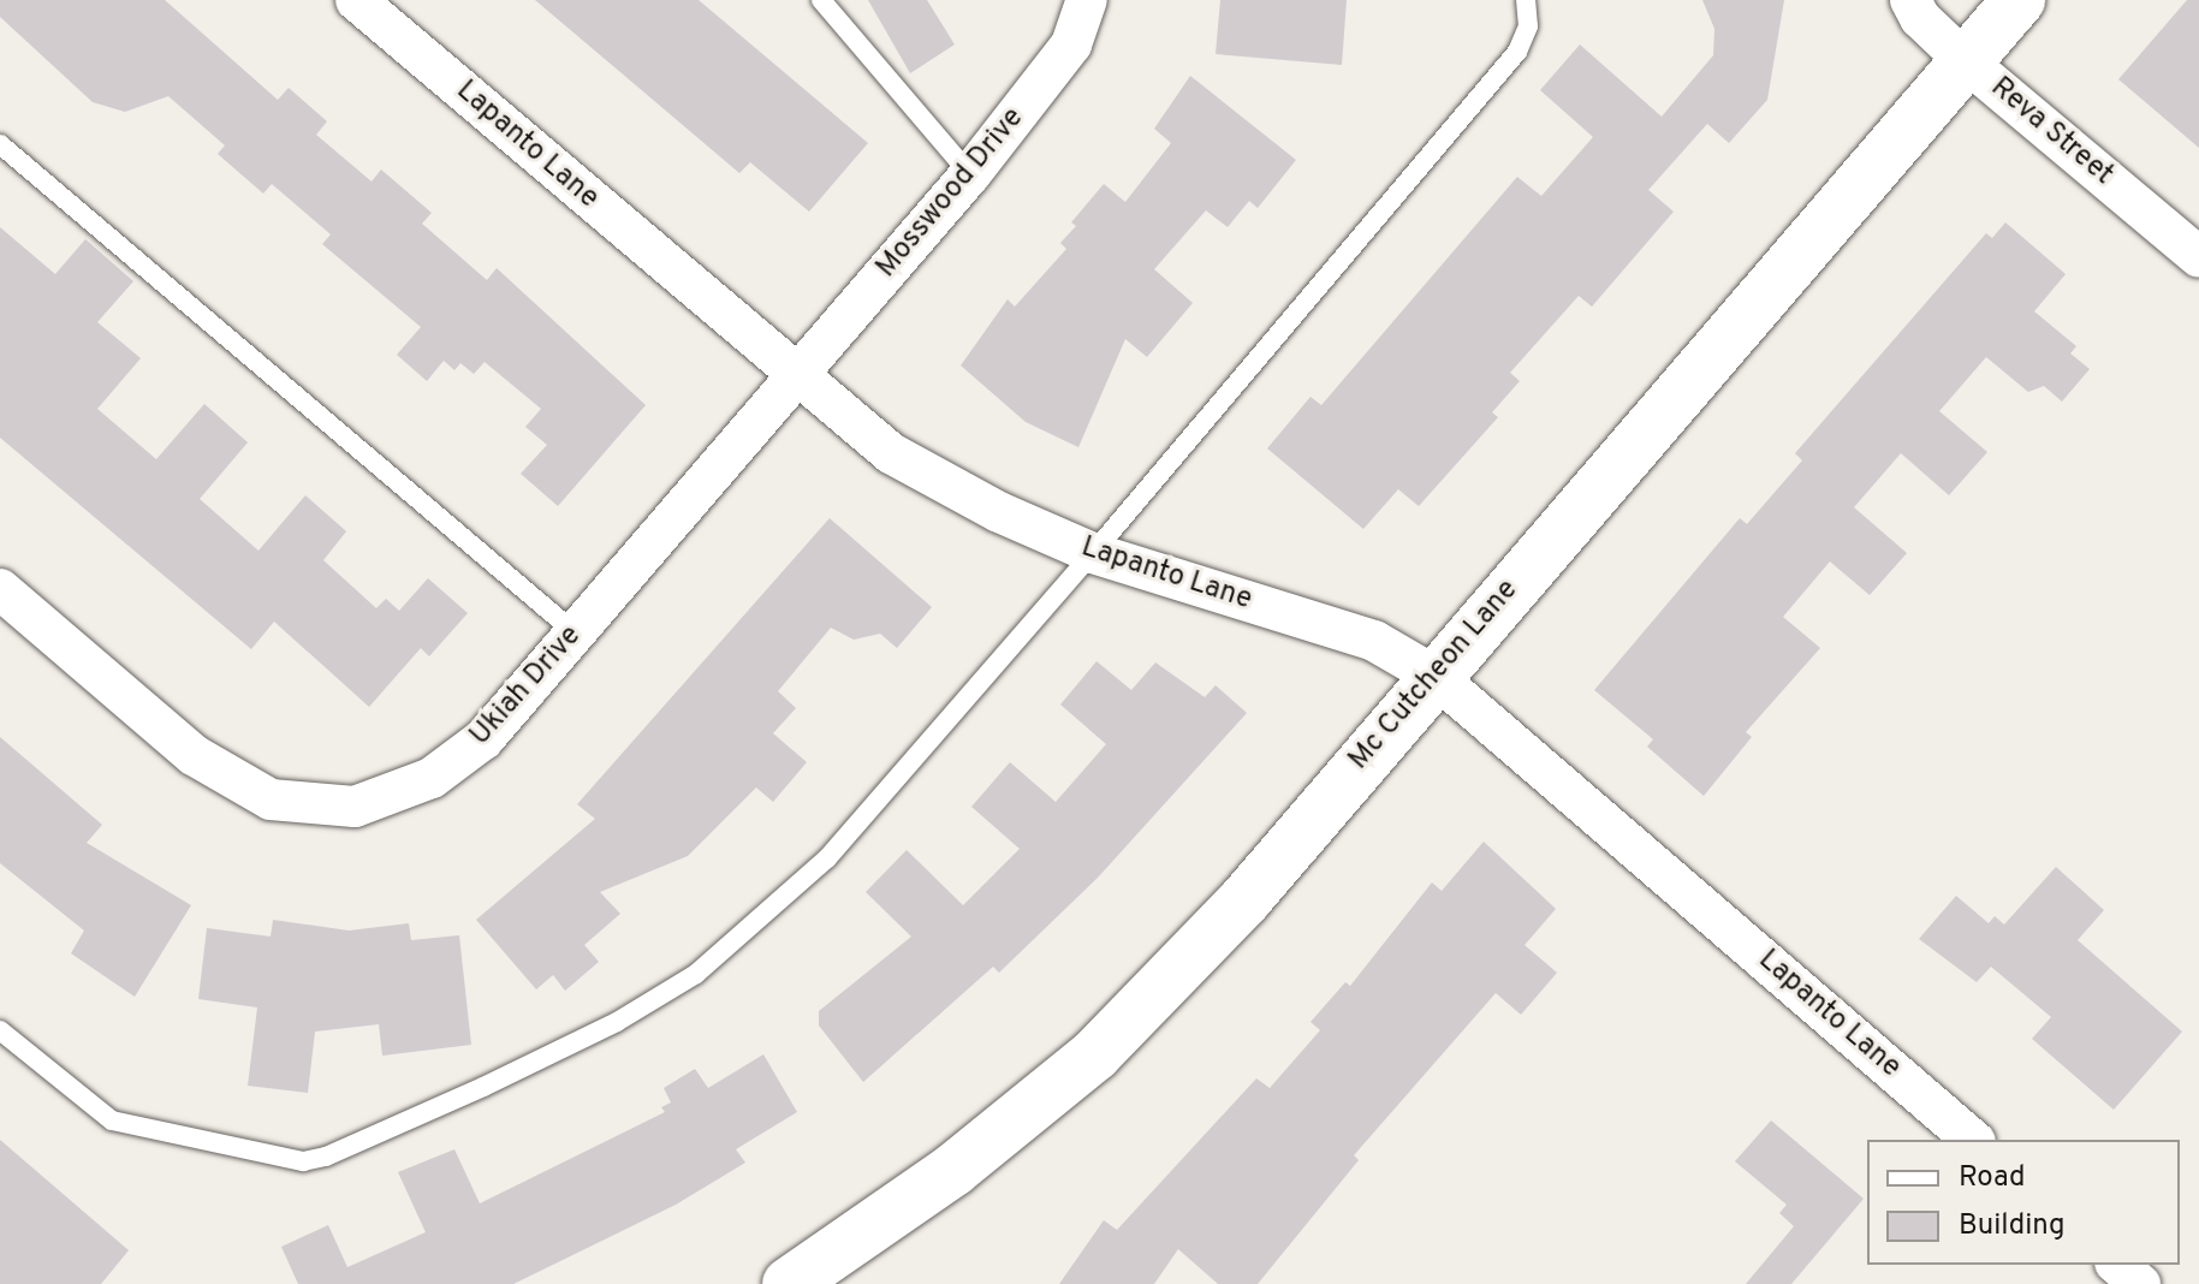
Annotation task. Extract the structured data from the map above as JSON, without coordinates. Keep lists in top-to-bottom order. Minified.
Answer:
{"streets":{"street":["Reva Street","Lapanto Lane","Mosswood Drive","Mc Cutcheon Lane","Ukiah Drive"]},"crossings":[["Reva Street","Mc Cutcheon Lane"],["Lapanto Lane","Mosswood Drive"],["Lapanto Lane","Mc Cutcheon Lane"],["Lapanto Lane","Ukiah Drive"],["Mosswood Drive","Ukiah Drive"]],"legend":["Road","Building"]}
